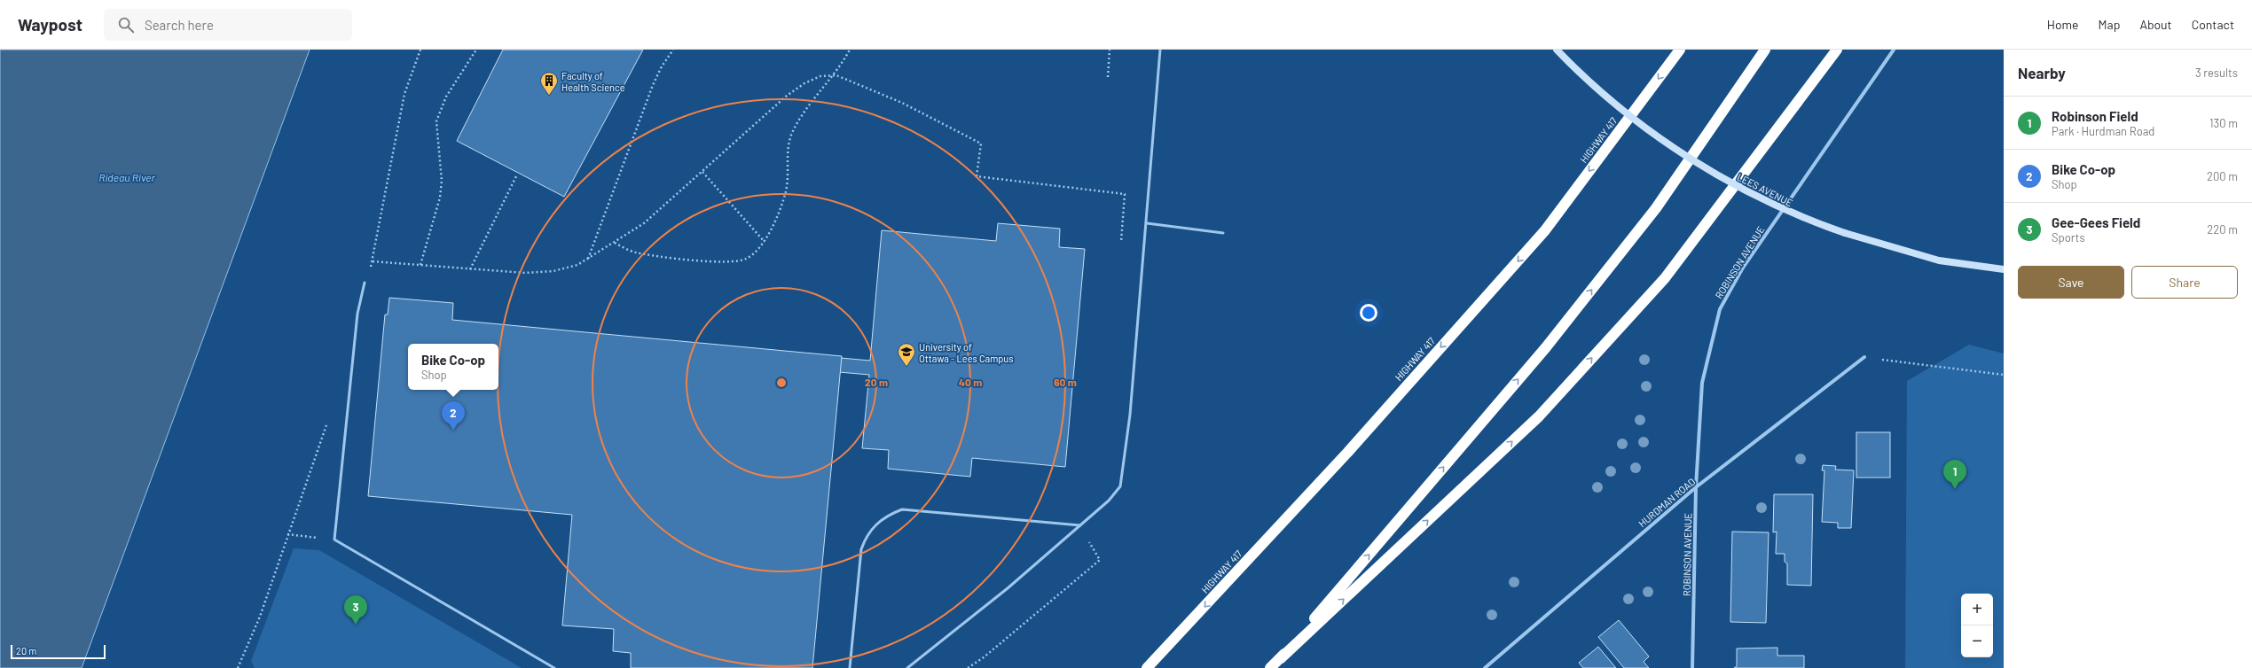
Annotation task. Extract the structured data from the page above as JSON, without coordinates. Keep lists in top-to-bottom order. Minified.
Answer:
{"streets":{"highway":["HIGHWAY 417"],"main road":["LEES AVENUE"],"street":["ROBINSON AVENUE","HURDMAN ROAD"]},"crossings":[["LEES AVENUE","ROBINSON AVENUE"],["ROBINSON AVENUE","HURDMAN ROAD"]],"water":["Rideau River"],"places":{"building":["Faculty of Health Science"],"school or university":["University of Ottawa - Lees Campus"]},"scale_bar":"20 m","page":{"header":"Waypost","search":"Search here","nav":["Home","Map","About","Contact"],"heading":["Nearby","3 results"],"list":[{"mark":"1","name":"Robinson Field","note":"Park · Hurdman Road","value":"130 m"},{"mark":"2","name":"Bike Co-op","note":"Shop","value":"200 m"},{"mark":"3","name":"Gee-Gees Field","note":"Sports","value":"220 m"}],"buttons":["Save","Share"],"popup":["Bike Co-op","Shop"],"pins":["2","1","3"],"map_buttons":["+","−"],"scale":"20 m"},"rings":["20 m","40 m","60 m"]}
